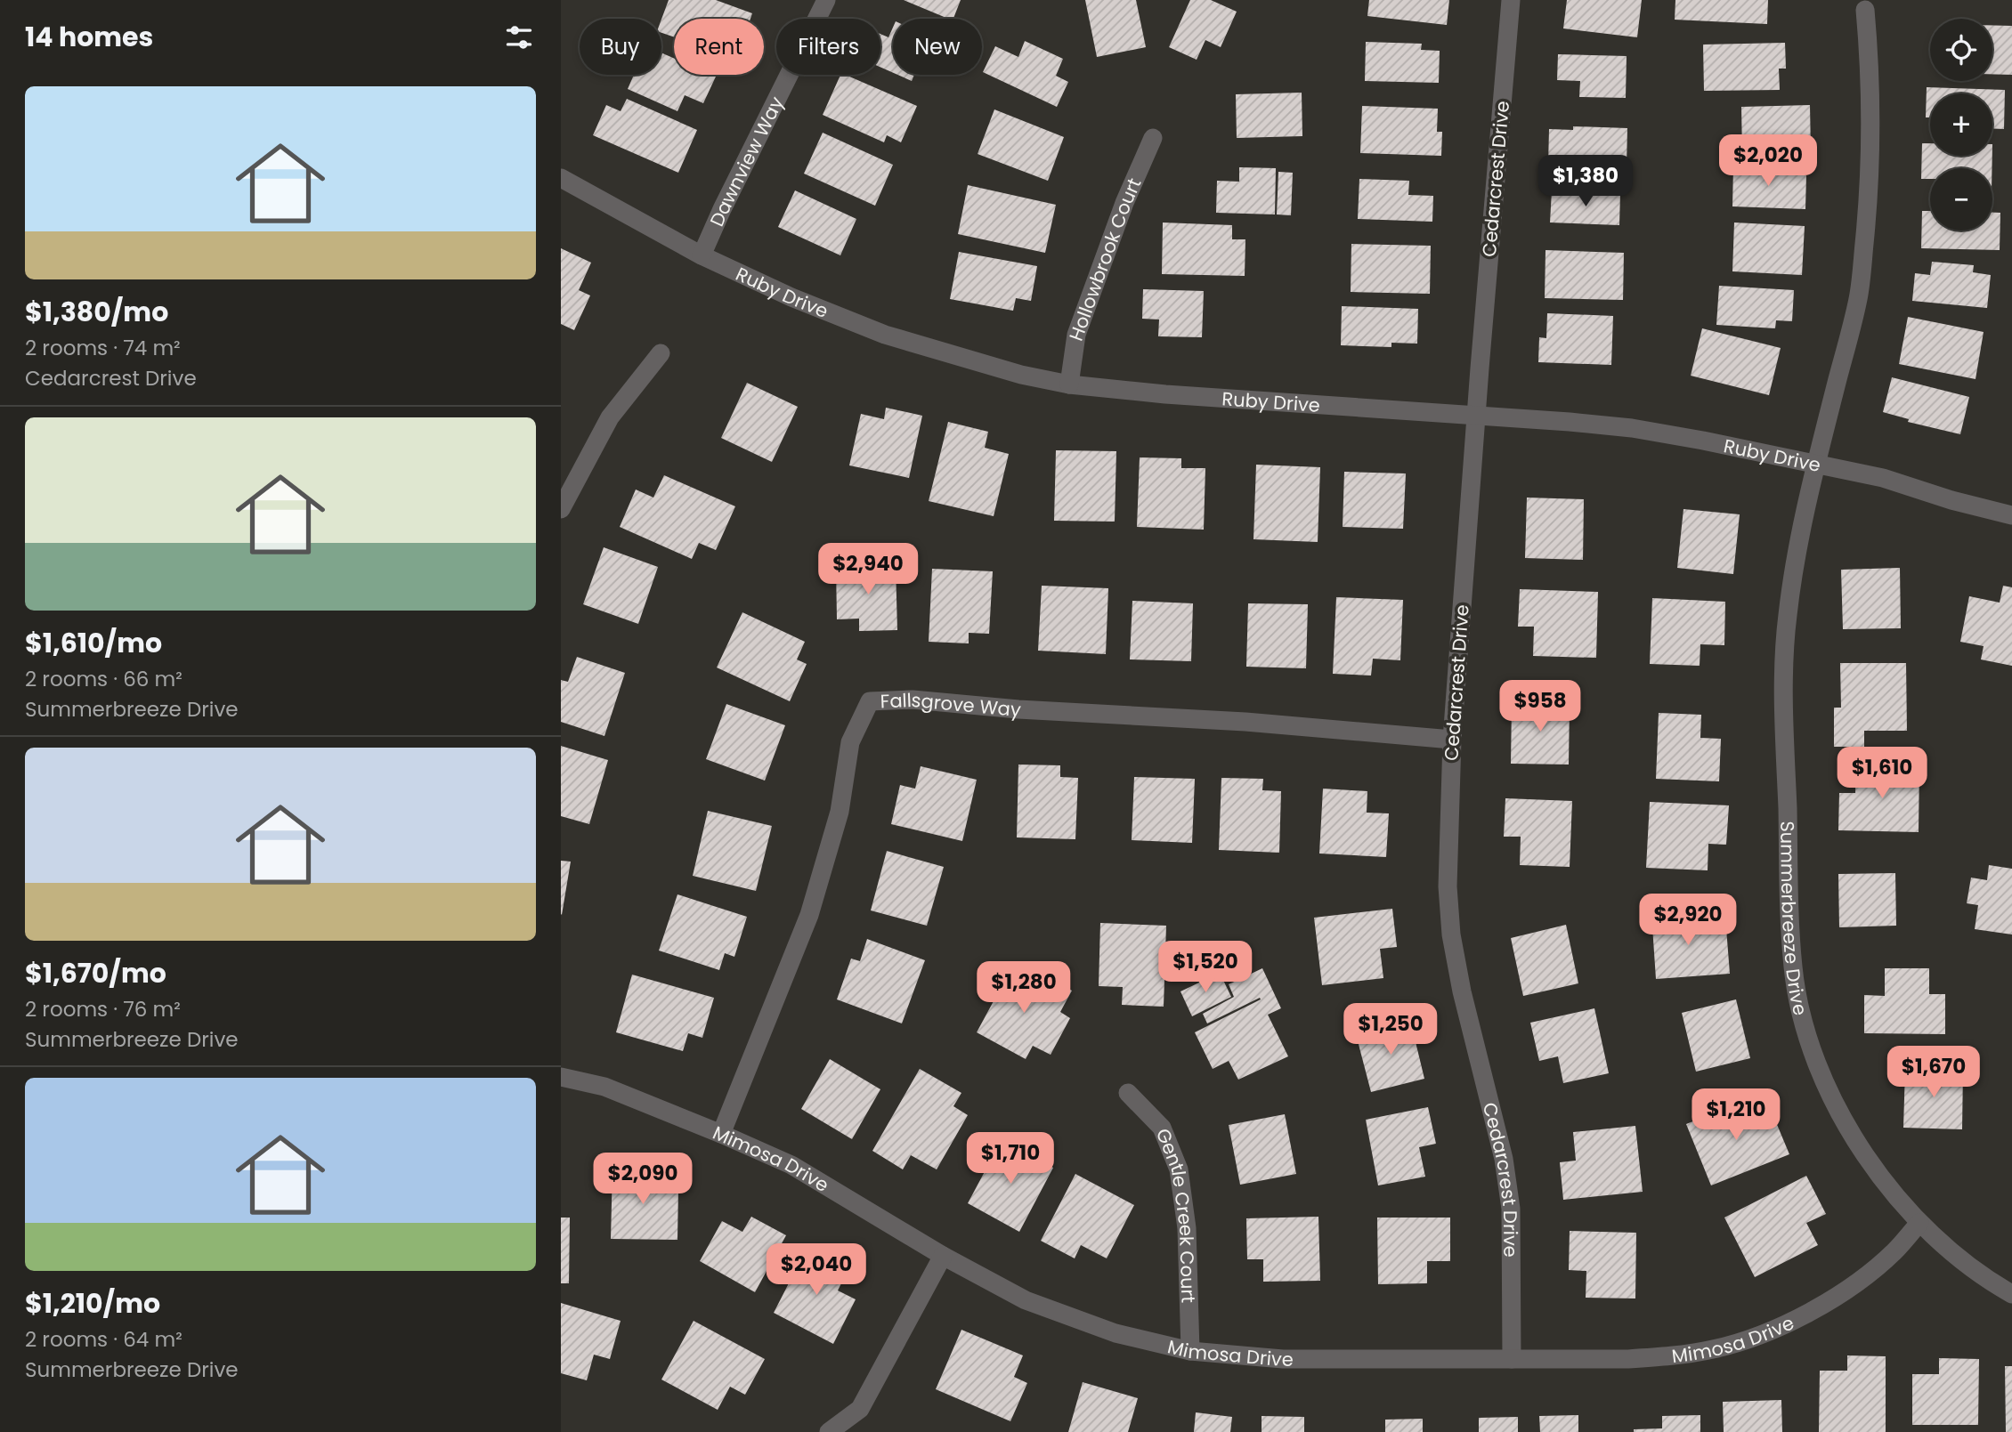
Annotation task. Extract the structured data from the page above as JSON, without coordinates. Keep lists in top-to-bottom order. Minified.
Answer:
{"streets":{"street":["Dawnview Way","Cedarcrest Drive","Hollowbrook Court","Ruby Drive","Fallsgrove Way","Summerbreeze Drive","Mimosa Drive","Gentle Creek Court"]},"crossings":[["Dawnview Way","Ruby Drive"],["Cedarcrest Drive","Ruby Drive"],["Cedarcrest Drive","Fallsgrove Way"],["Cedarcrest Drive","Mimosa Drive"],["Hollowbrook Court","Ruby Drive"],["Ruby Drive","Summerbreeze Drive"],["Fallsgrove Way","Mimosa Drive"],["Summerbreeze Drive","Mimosa Drive"],["Mimosa Drive","Gentle Creek Court"]],"page":{"heading":"14 homes","map_buttons":["+","−"],"chip":["Buy","Rent","Filters","New"],"list":[{"name":"$1,380/mo","note":"2 rooms · 74 m² · Cedarcrest Drive"},{"name":"$1,610/mo","note":"2 rooms · 66 m² · Summerbreeze Drive"},{"name":"$1,670/mo","note":"2 rooms · 76 m² · Summerbreeze Drive"},{"name":"$1,210/mo","note":"2 rooms · 64 m² · Summerbreeze Drive"}],"price":["$2,020","$1,380","$2,940","$958","$1,610","$2,920","$1,520","$1,280","$1,250","$1,670","$1,210","$1,710","$2,090","$2,040"]}}
